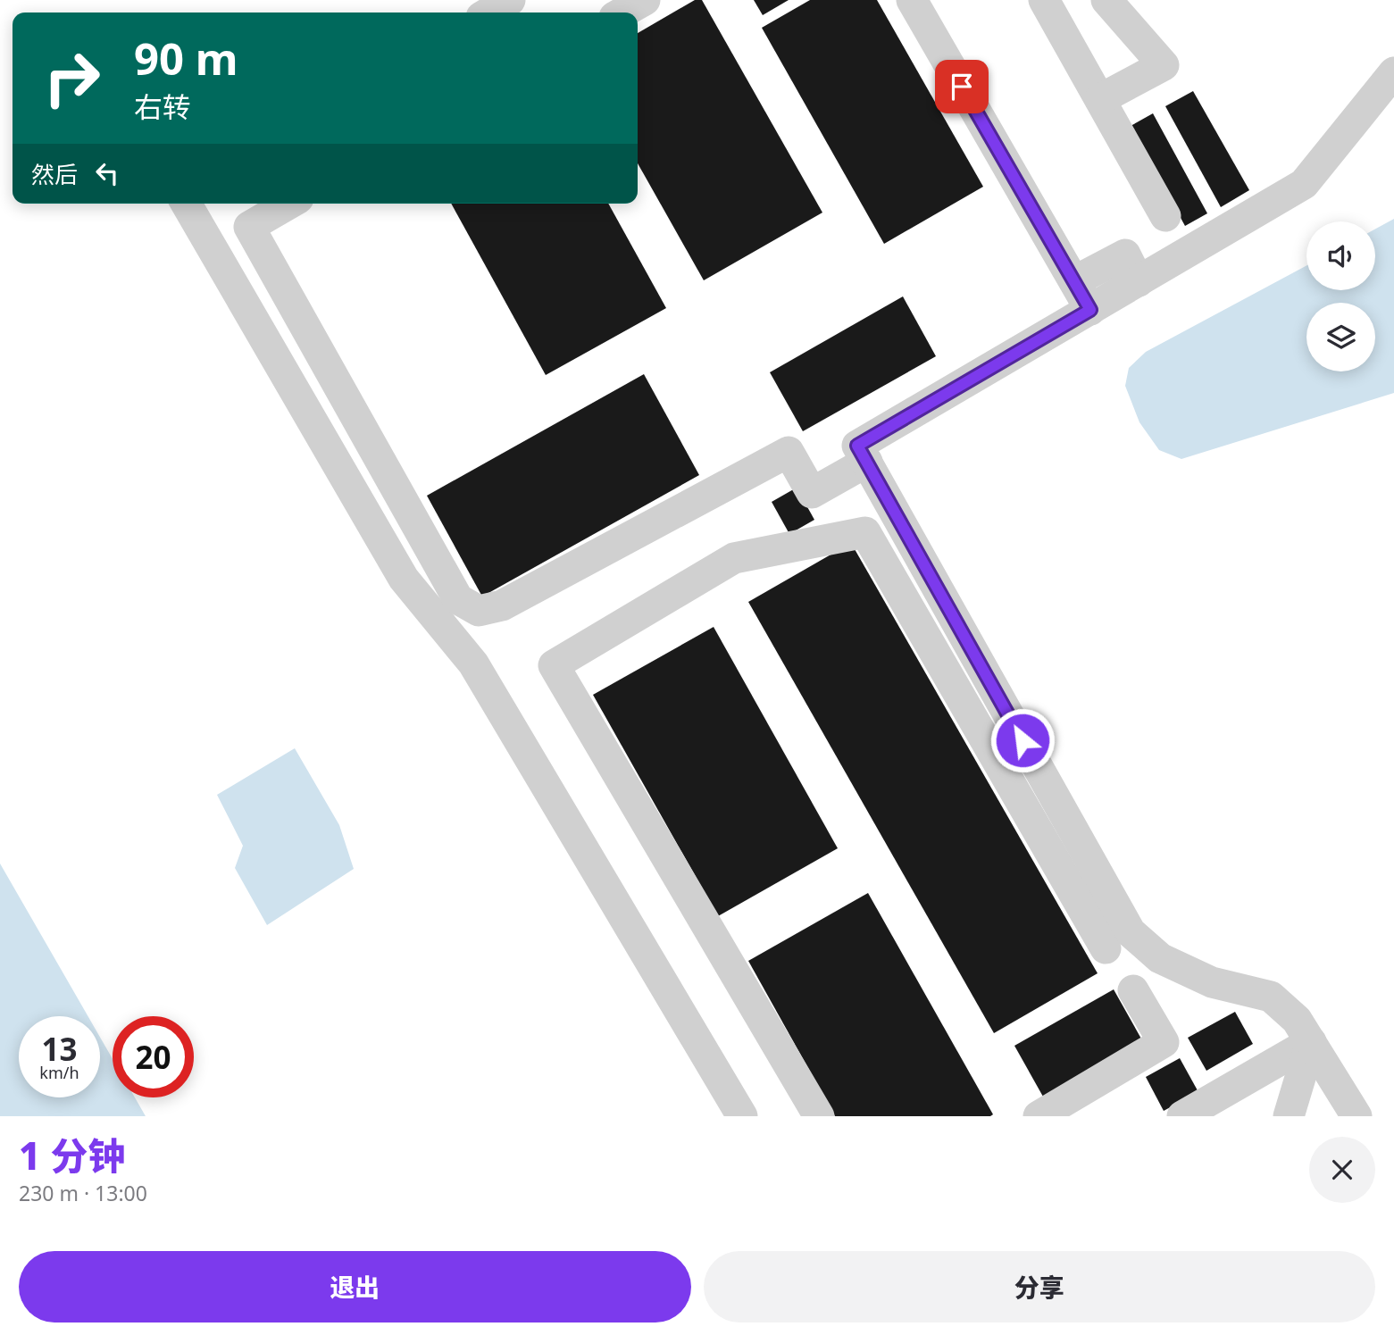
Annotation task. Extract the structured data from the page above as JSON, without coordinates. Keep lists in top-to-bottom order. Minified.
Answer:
{"page":{"turn":["90 m","右转"],"then":"然后","speed":"13 km/h","limit":"20","heading":["1 分钟","230 m · 13:00"],"buttons":["退出","分享"]}}
